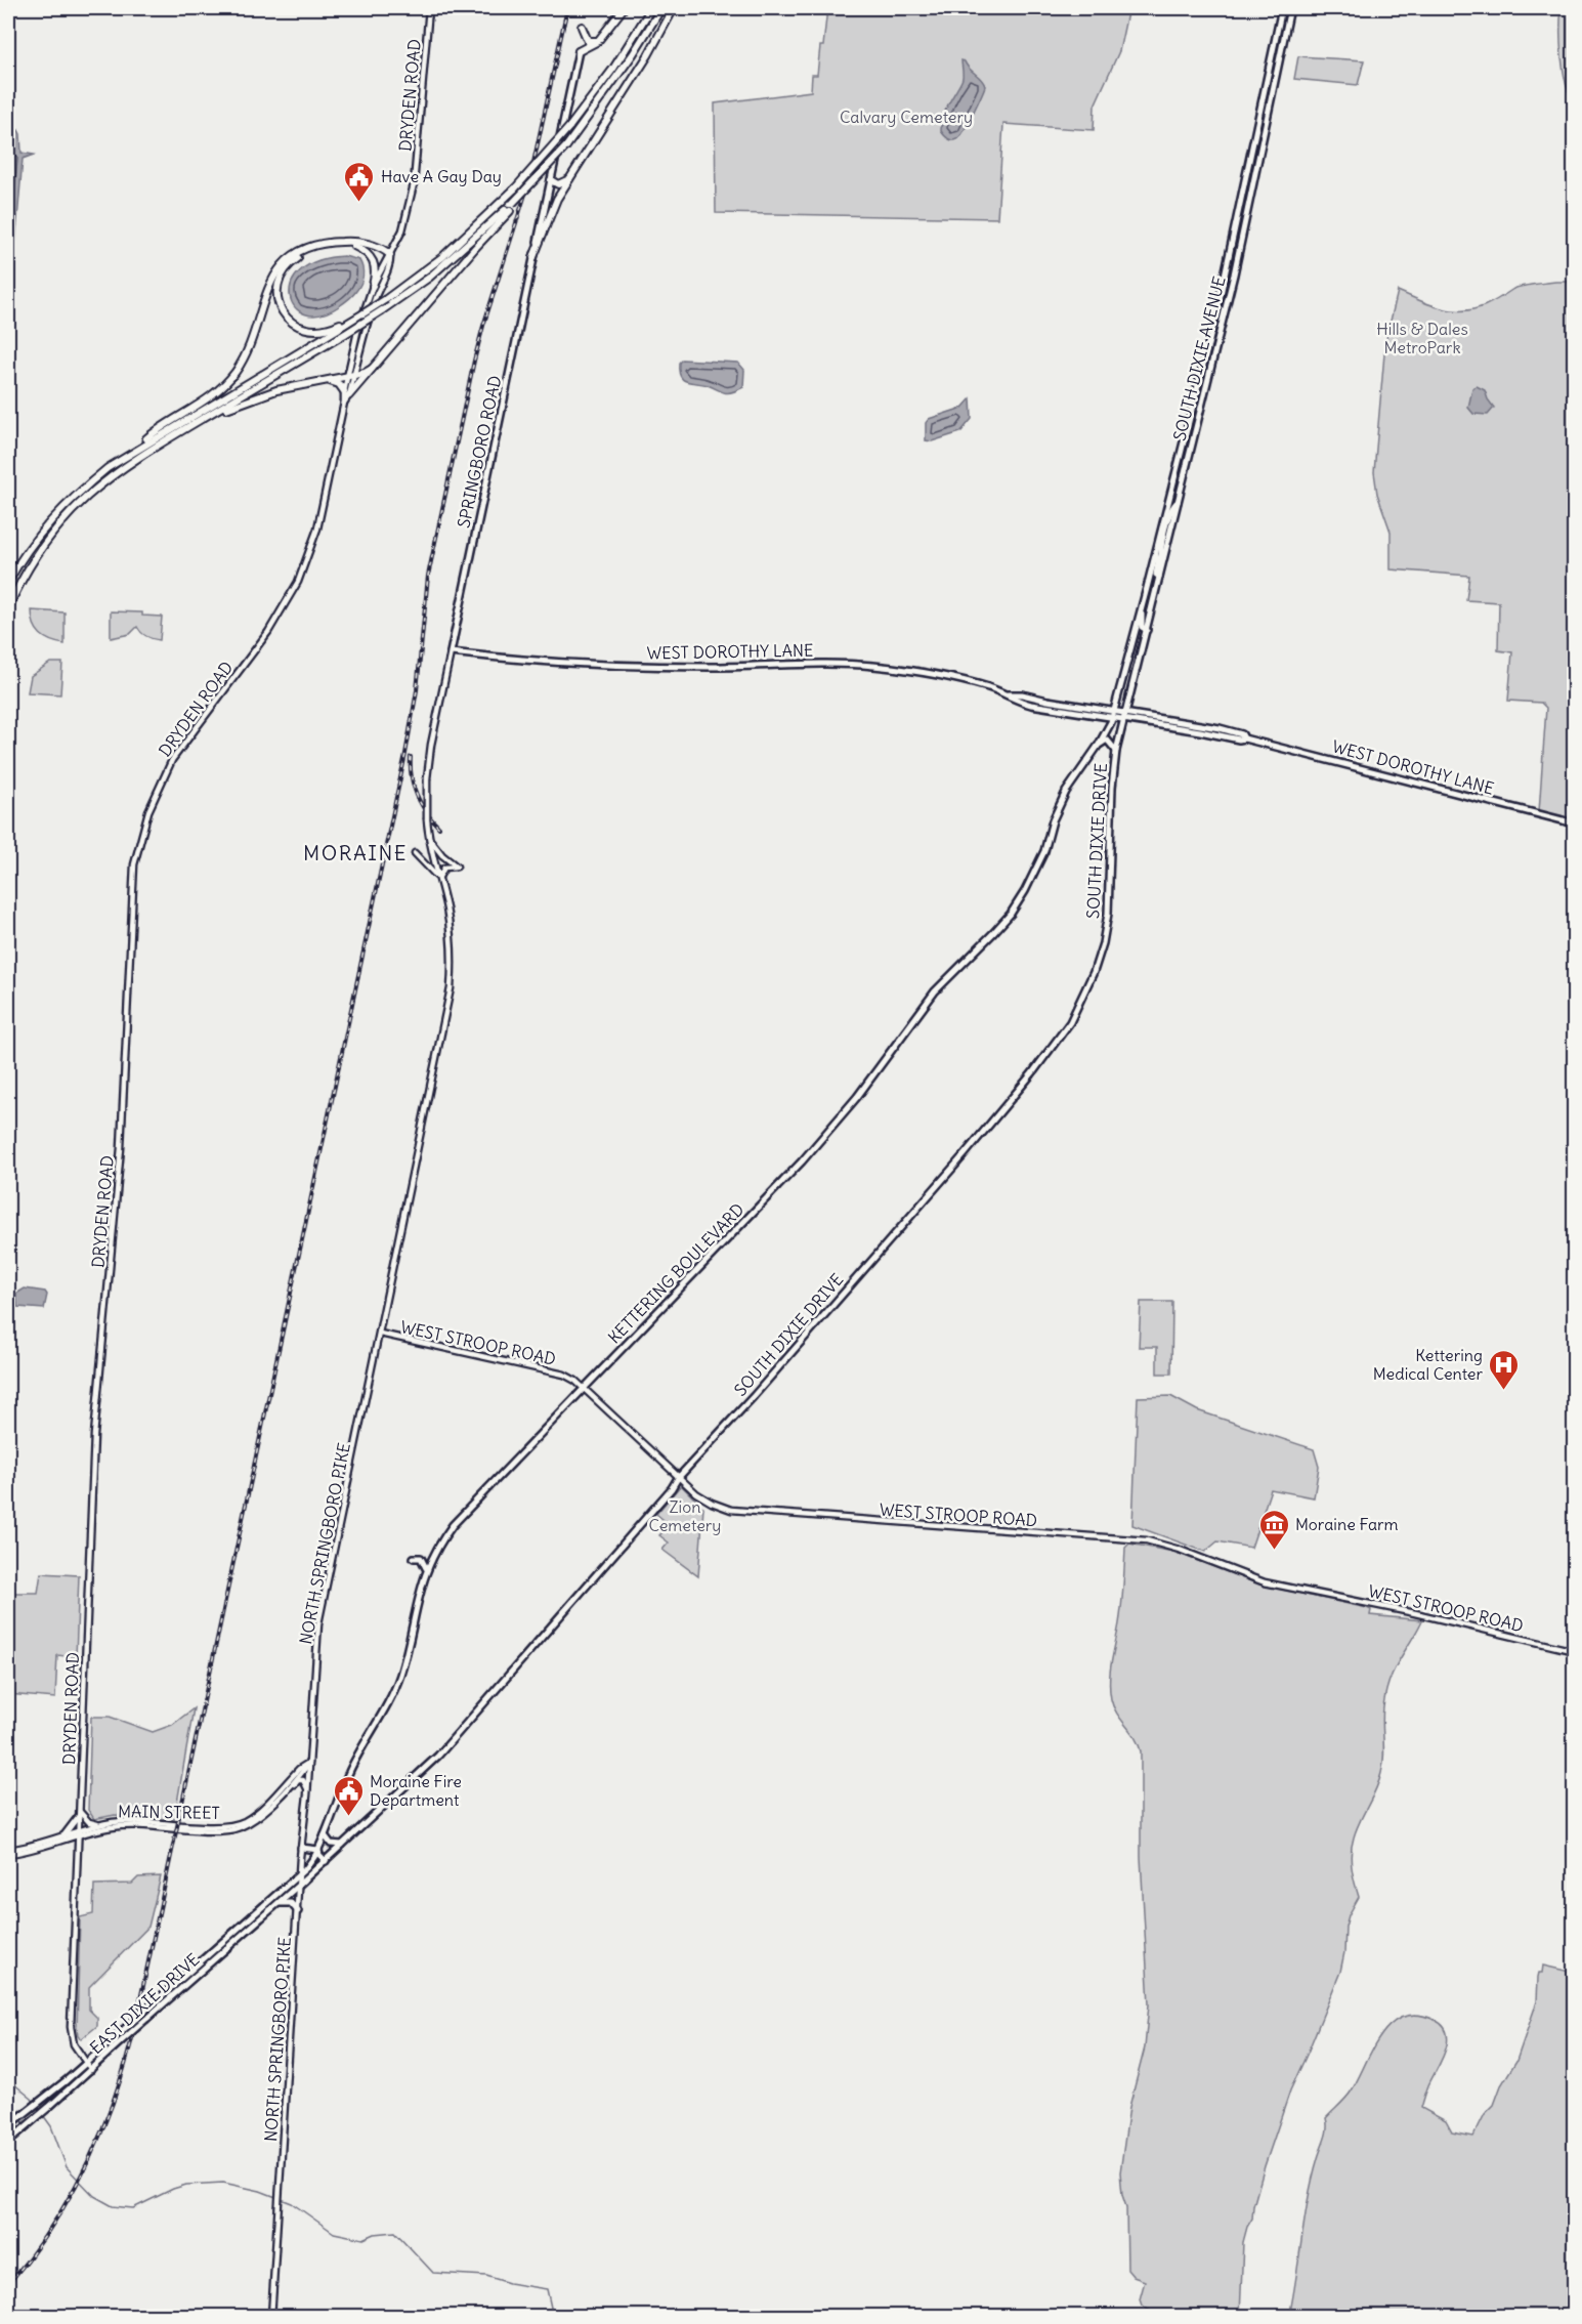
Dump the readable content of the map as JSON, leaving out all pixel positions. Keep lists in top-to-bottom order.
{
  "streets": {
    "main road": [
      "DRYDEN ROAD",
      "SOUTH DIXIE AVENUE",
      "SPRINGBORO ROAD",
      "WEST DOROTHY LANE",
      "SOUTH DIXIE DRIVE",
      "KETTERING BOULEVARD",
      "WEST STROOP ROAD",
      "NORTH SPRINGBORO PIKE",
      "MAIN STREET",
      "EAST DIXIE DRIVE"
    ]
  },
  "crossings": [
    ["DRYDEN ROAD", "MAIN STREET"],
    ["DRYDEN ROAD", "EAST DIXIE DRIVE"],
    ["SOUTH DIXIE AVENUE", "WEST DOROTHY LANE"],
    ["SOUTH DIXIE AVENUE", "SOUTH DIXIE DRIVE"],
    ["SOUTH DIXIE AVENUE", "KETTERING BOULEVARD"],
    ["SPRINGBORO ROAD", "WEST DOROTHY LANE"],
    ["SPRINGBORO ROAD", "NORTH SPRINGBORO PIKE"],
    ["WEST DOROTHY LANE", "SOUTH DIXIE DRIVE"],
    ["WEST DOROTHY LANE", "KETTERING BOULEVARD"],
    ["SOUTH DIXIE DRIVE", "WEST STROOP ROAD"],
    ["SOUTH DIXIE DRIVE", "NORTH SPRINGBORO PIKE"],
    ["SOUTH DIXIE DRIVE", "EAST DIXIE DRIVE"],
    ["KETTERING BOULEVARD", "WEST STROOP ROAD"],
    ["KETTERING BOULEVARD", "NORTH SPRINGBORO PIKE"],
    ["KETTERING BOULEVARD", "EAST DIXIE DRIVE"],
    ["WEST STROOP ROAD", "NORTH SPRINGBORO PIKE"],
    ["NORTH SPRINGBORO PIKE", "MAIN STREET"],
    ["NORTH SPRINGBORO PIKE", "EAST DIXIE DRIVE"]
  ],
  "districts": ["MORAINE"],
  "parks": ["Calvary Cemetery", "Hills & Dales MetroPark", "Zion Cemetery"],
  "places": {
    "public building": ["Have A Gay Day", "Moraine Fire Department"],
    "hospital": ["Kettering Medical Center"],
    "museum": ["Moraine Farm"]
  }
}
